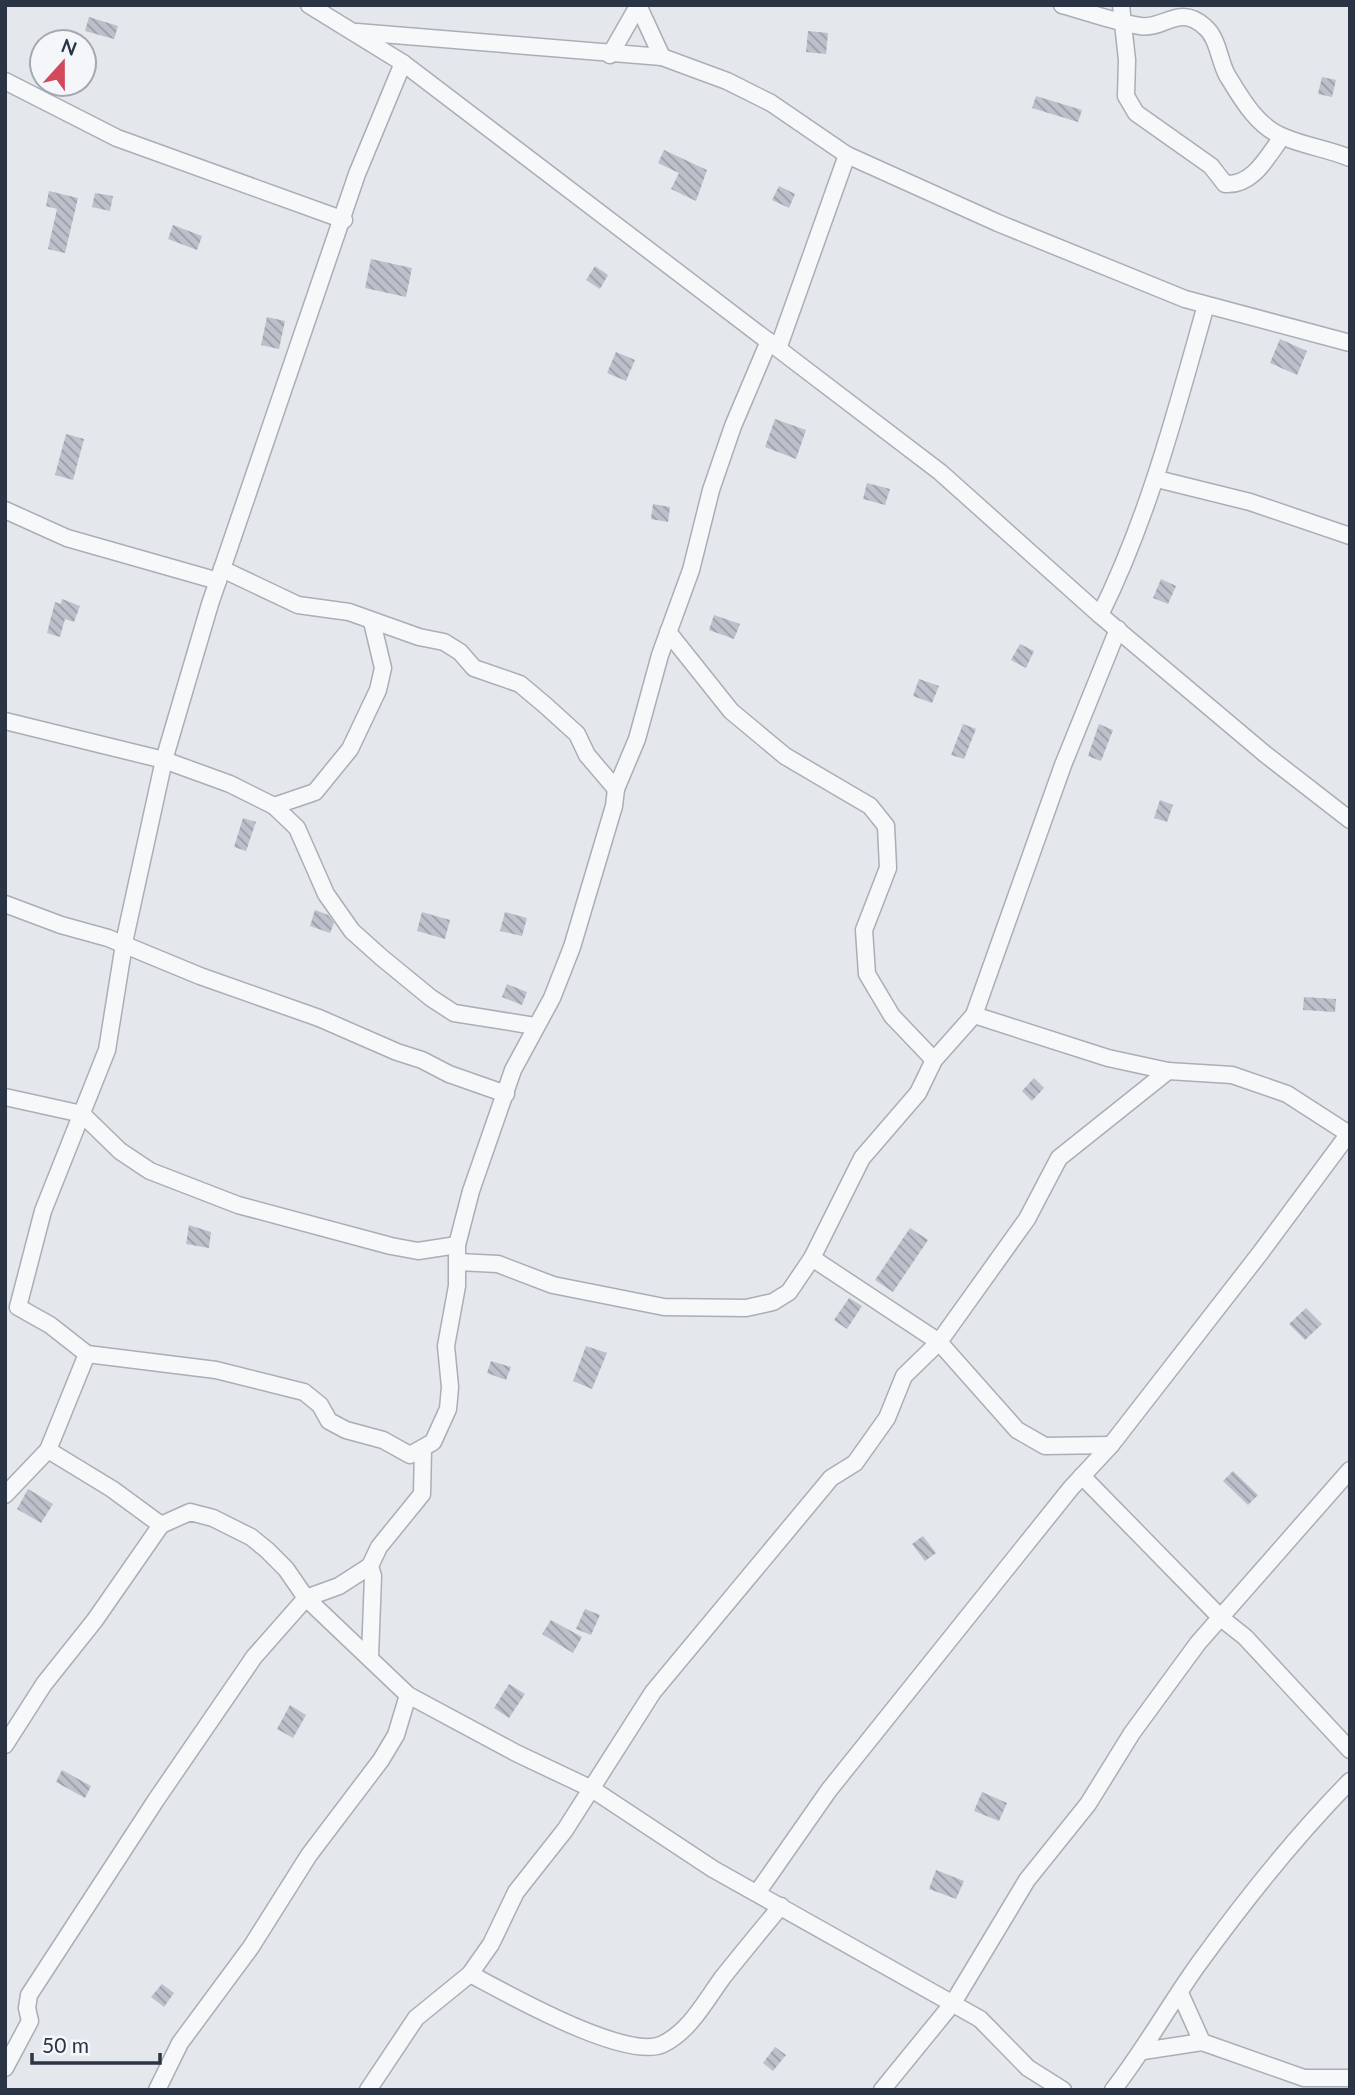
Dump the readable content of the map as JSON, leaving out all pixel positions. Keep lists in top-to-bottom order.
{
  "scale_bar": "50 m",
  "north": "top"
}
